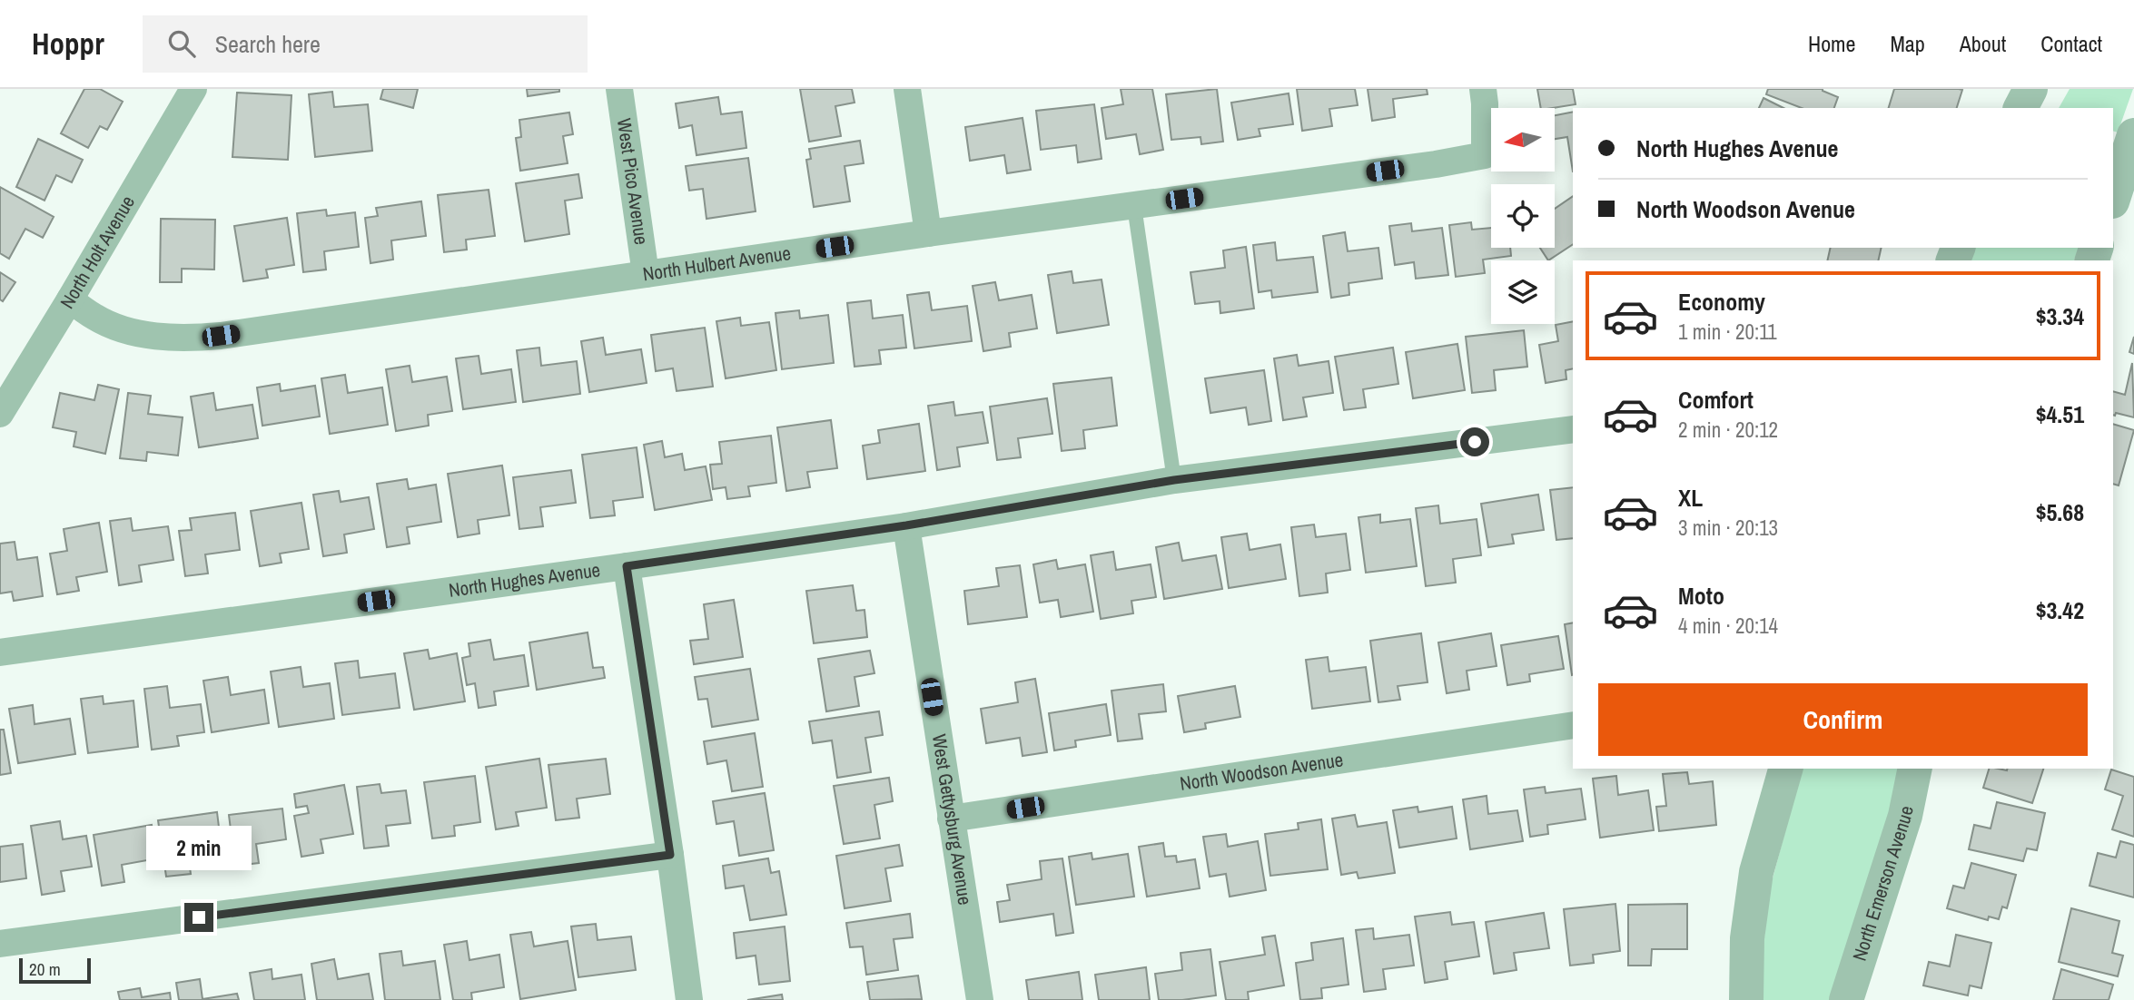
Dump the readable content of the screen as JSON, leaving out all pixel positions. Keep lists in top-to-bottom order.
{
  "streets": {
    "street": [
      "West Pico Avenue",
      "North Holt Avenue",
      "North Hulbert Avenue",
      "North Hughes Avenue",
      "North Woodson Avenue",
      "West Gettysburg Avenue",
      "North Emerson Avenue"
    ]
  },
  "crossings": [
    ["West Pico Avenue", "North Hulbert Avenue"],
    ["North Holt Avenue", "North Hulbert Avenue"],
    ["North Hughes Avenue", "West Gettysburg Avenue"],
    ["North Woodson Avenue", "West Gettysburg Avenue"]
  ],
  "scale_bar": "20 m",
  "north": "left",
  "page": {
    "header": "Hoppr",
    "search": "Search here",
    "nav": [
      "Home",
      "Map",
      "About",
      "Contact"
    ],
    "banner": ["North Hughes Avenue", "North Woodson Avenue"],
    "list": [
      {
        "name": "Economy",
        "note": "1 min · 20:11",
        "value": "$3.34"
      },
      {
        "name": "Comfort",
        "note": "2 min · 20:12",
        "value": "$4.51"
      },
      {
        "name": "XL",
        "note": "3 min · 20:13",
        "value": "$5.68"
      },
      {
        "name": "Moto",
        "note": "4 min · 20:14",
        "value": "$3.42"
      }
    ],
    "buttons": "Confirm",
    "bubble": "2 min",
    "scale": "20 m"
  }
}
